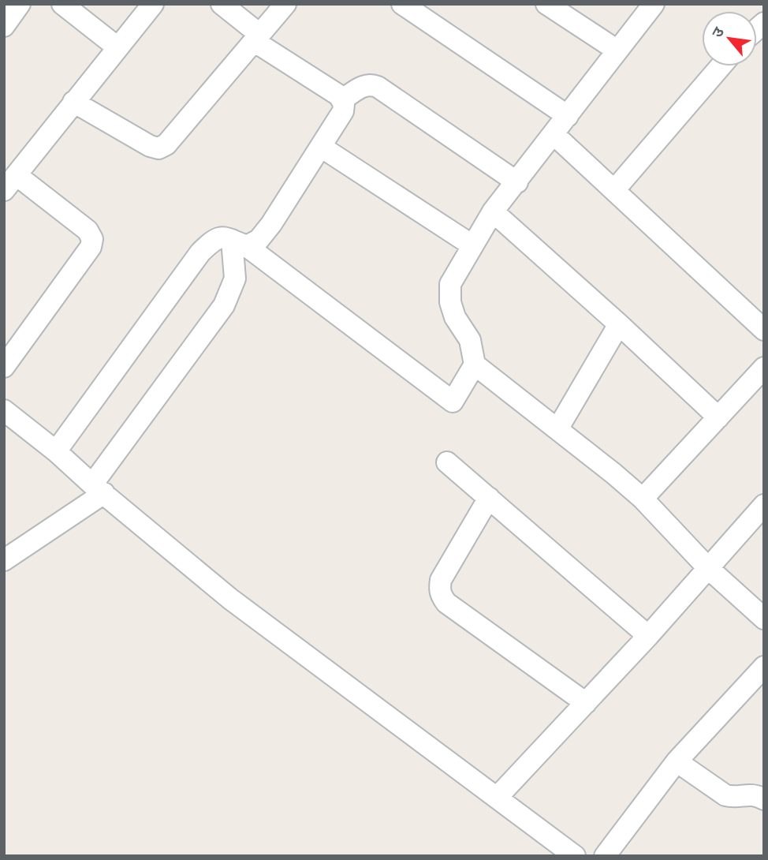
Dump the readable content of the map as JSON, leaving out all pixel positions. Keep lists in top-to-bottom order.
{
  "north": "top left"
}
